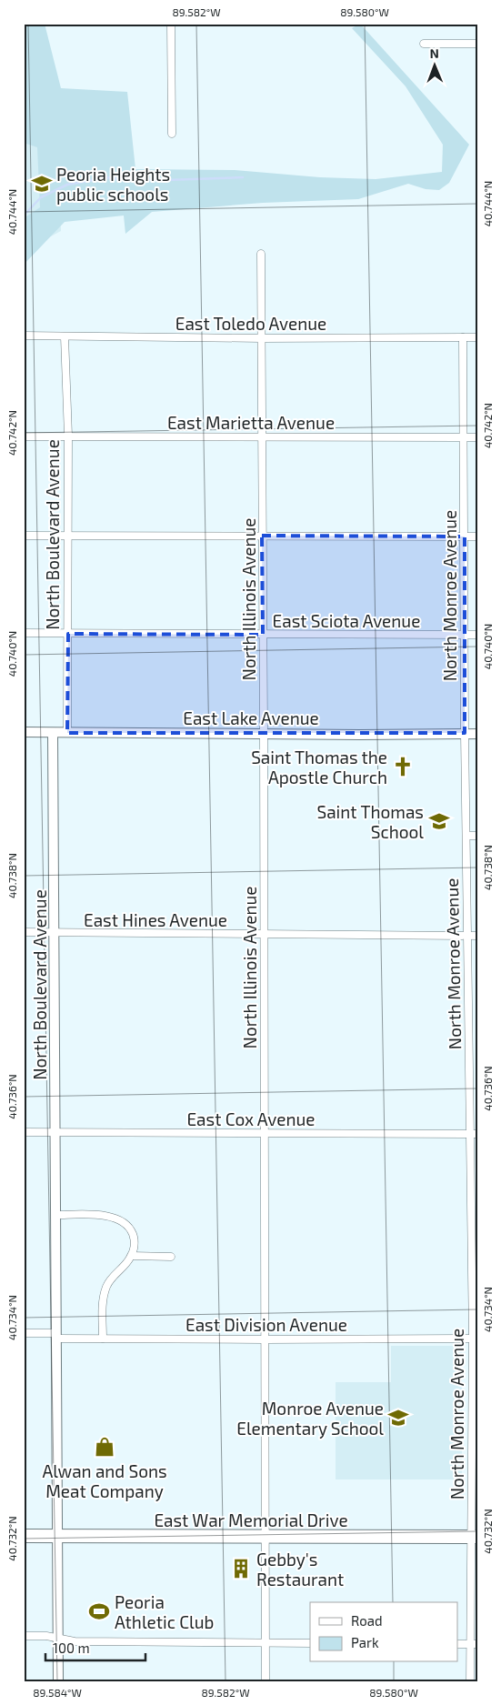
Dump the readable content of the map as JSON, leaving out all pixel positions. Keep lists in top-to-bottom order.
{
  "streets": {
    "highway": ["East War Memorial Drive"],
    "street": [
      "East Toledo Avenue",
      "East Marietta Avenue",
      "North Boulevard Avenue",
      "North Monroe Avenue",
      "North Illinois Avenue",
      "East Sciota Avenue",
      "East Lake Avenue",
      "East Hines Avenue",
      "East Cox Avenue",
      "East Division Avenue"
    ]
  },
  "crossings": [
    ["East Toledo Avenue", "North Boulevard Avenue"],
    ["East Toledo Avenue", "North Monroe Avenue"],
    ["East Toledo Avenue", "North Illinois Avenue"],
    ["East Marietta Avenue", "North Boulevard Avenue"],
    ["East Marietta Avenue", "North Monroe Avenue"],
    ["East Marietta Avenue", "North Illinois Avenue"],
    ["North Boulevard Avenue", "East Sciota Avenue"],
    ["North Boulevard Avenue", "East Lake Avenue"],
    ["North Boulevard Avenue", "East Hines Avenue"],
    ["North Boulevard Avenue", "East Cox Avenue"],
    ["North Boulevard Avenue", "East Division Avenue"],
    ["North Boulevard Avenue", "East War Memorial Drive"],
    ["North Monroe Avenue", "East Sciota Avenue"],
    ["North Monroe Avenue", "East Lake Avenue"],
    ["North Monroe Avenue", "East Hines Avenue"],
    ["North Monroe Avenue", "East Cox Avenue"],
    ["North Monroe Avenue", "East Division Avenue"],
    ["North Monroe Avenue", "East War Memorial Drive"],
    ["North Illinois Avenue", "East Sciota Avenue"],
    ["North Illinois Avenue", "East Lake Avenue"],
    ["North Illinois Avenue", "East Hines Avenue"],
    ["North Illinois Avenue", "East Cox Avenue"],
    ["North Illinois Avenue", "East Division Avenue"],
    ["North Illinois Avenue", "East War Memorial Drive"]
  ],
  "places": {
    "school or university": ["Peoria Heights public schools", "Saint Thomas School", "Monroe Avenue Elementary School"],
    "church": ["Saint Thomas the Apostle Church"],
    "shop": ["Alwan and Sons Meat Company"],
    "building": ["Gebby's Restaurant"],
    "sports": ["Peoria Athletic Club"]
  },
  "legend": ["Road", "Park"],
  "scale_bar": "100 m",
  "north": "top",
  "coordinates": [
    "89.582°W",
    "89.580°W",
    "40.744°N",
    "40.742°N",
    "40.740°N",
    "40.738°N",
    "40.736°N",
    "40.734°N",
    "40.732°N",
    "89.584°W"
  ]
}
